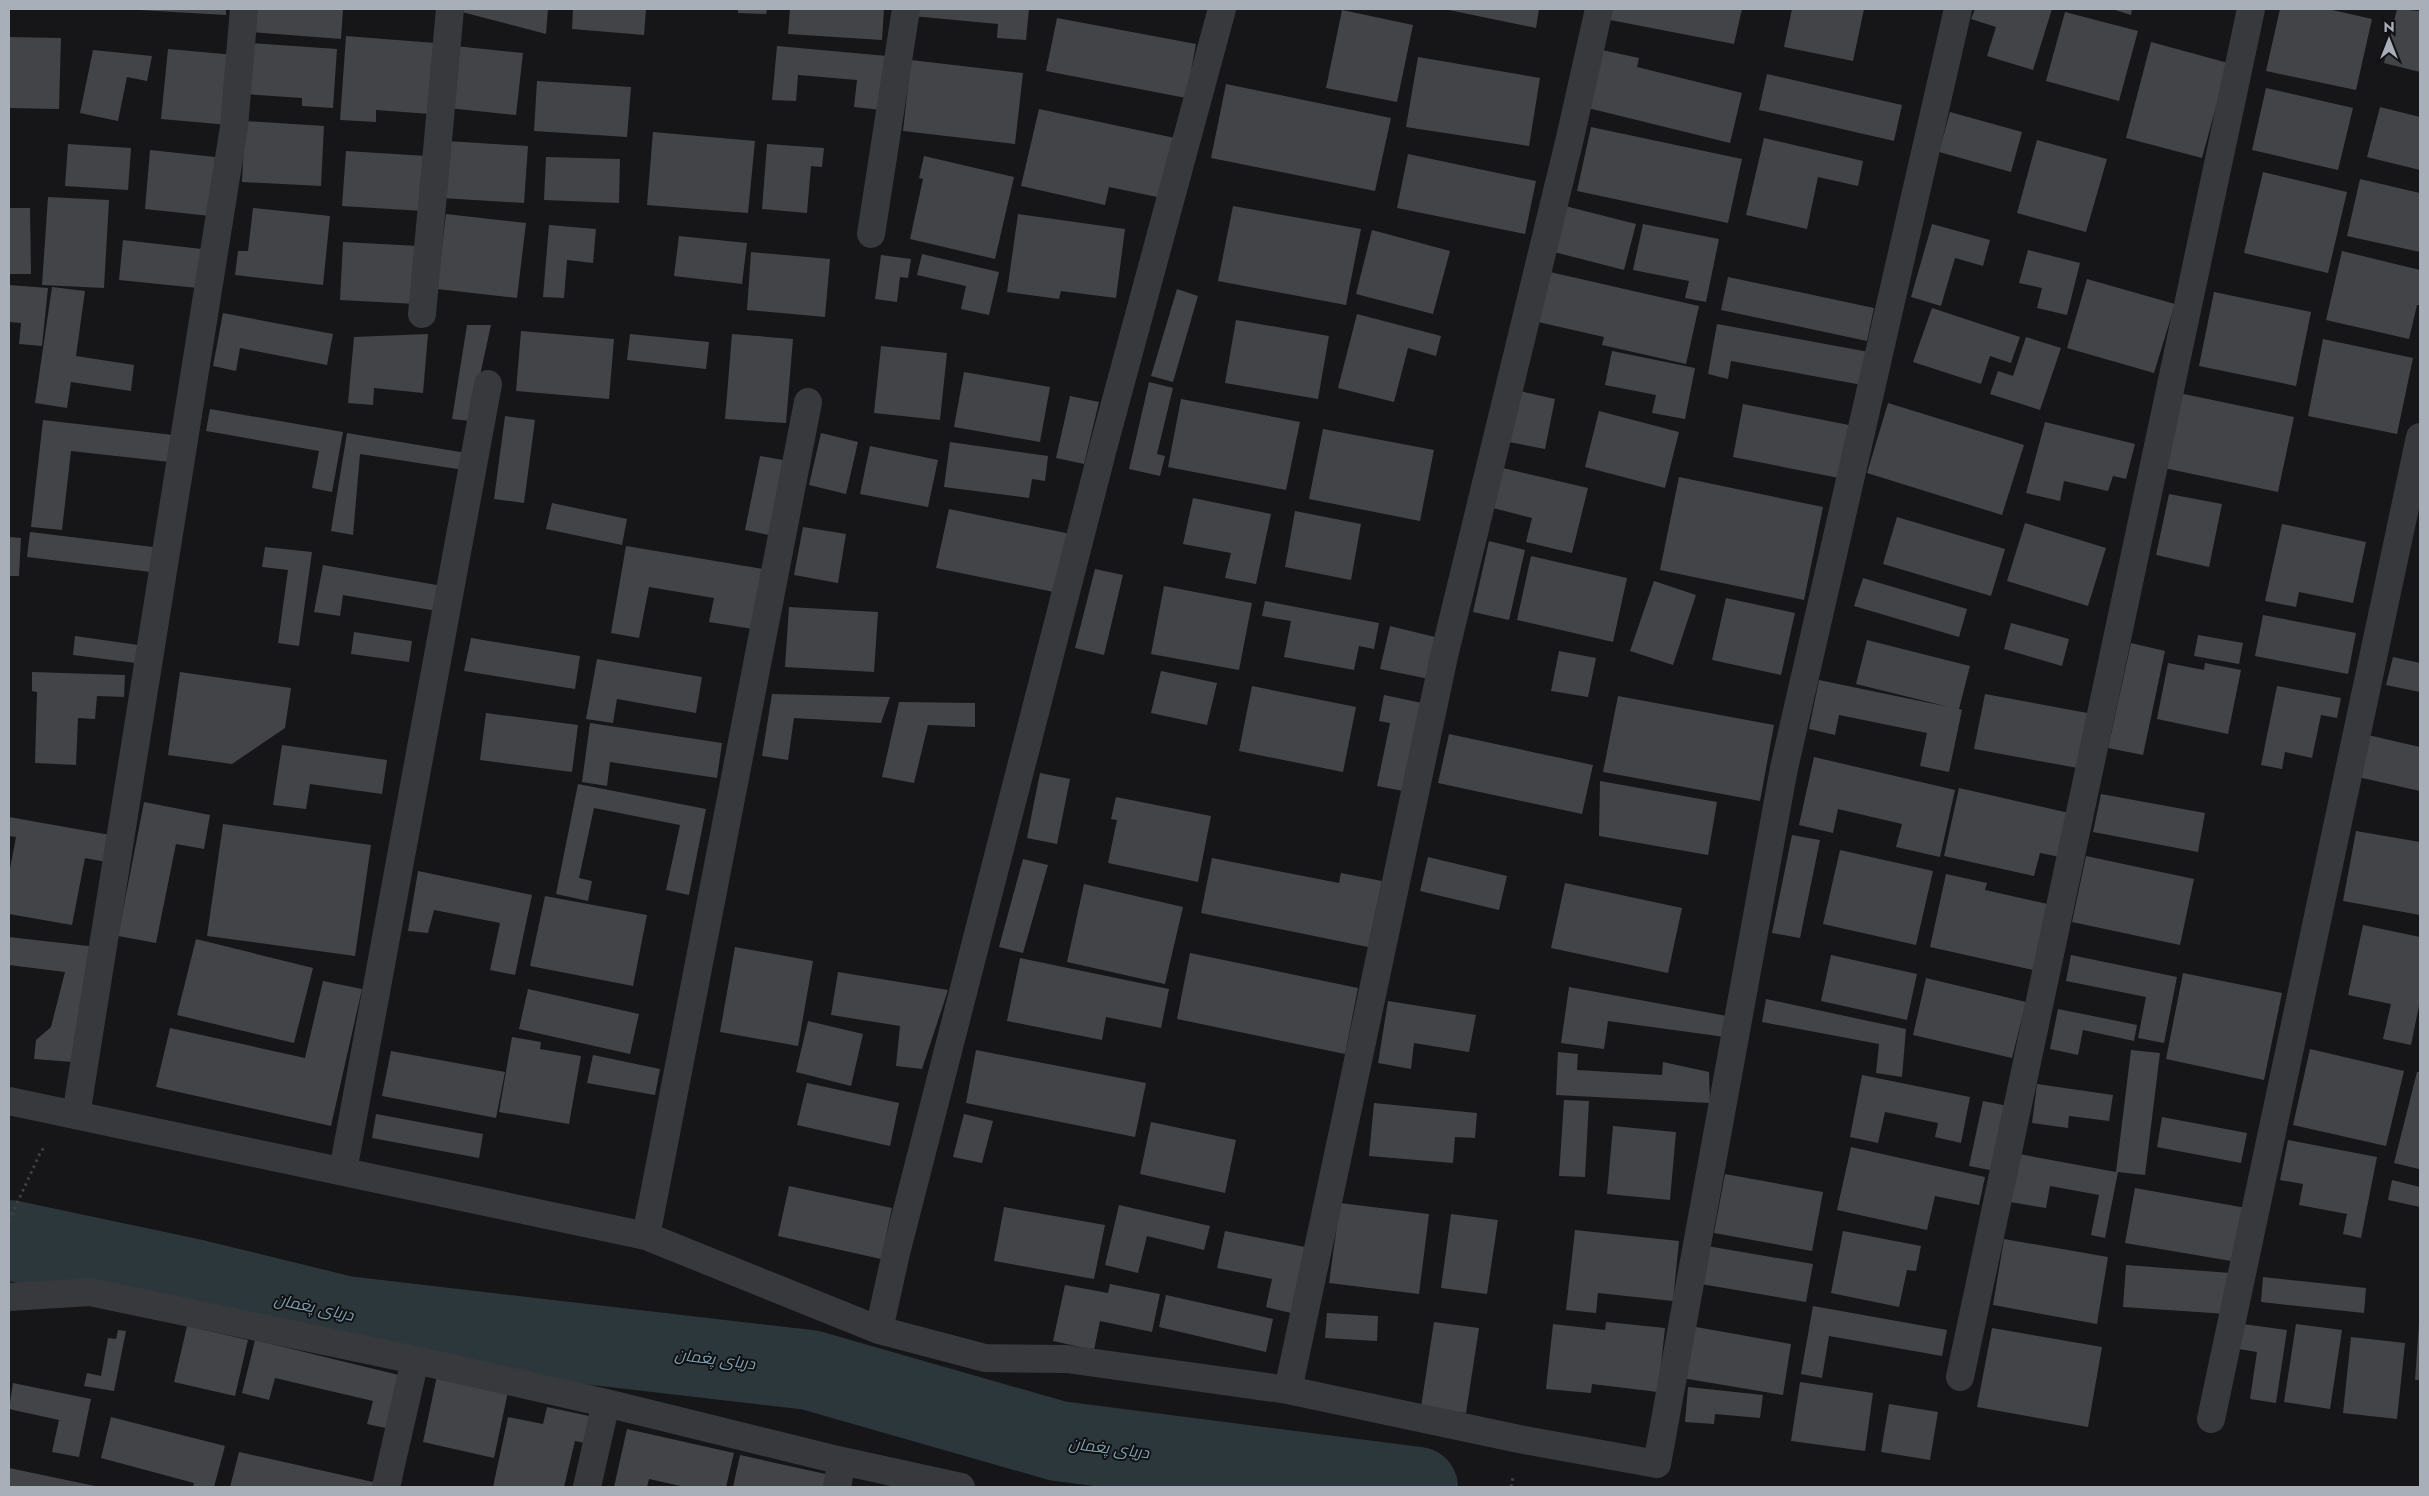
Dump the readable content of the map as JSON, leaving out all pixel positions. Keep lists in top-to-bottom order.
{
  "water": ["دریای پغمان"],
  "north": "top"
}
